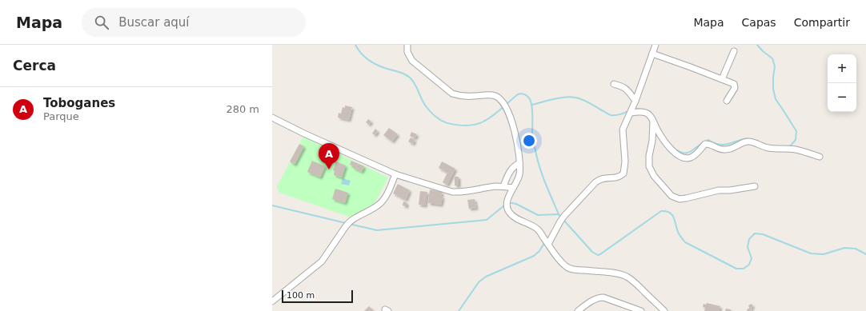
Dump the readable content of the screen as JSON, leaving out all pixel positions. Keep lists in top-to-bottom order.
{
  "scale_bar": "100 m",
  "page": {
    "header": "Mapa",
    "search": "Buscar aquí",
    "nav": ["Mapa", "Capas", "Compartir"],
    "heading": "Cerca",
    "map_buttons": ["+", "−"],
    "list": [
      {
        "mark": "A",
        "name": "Toboganes",
        "note": "Parque",
        "value": "280 m"
      }
    ],
    "pins": "A",
    "scale": "100 m"
  }
}
